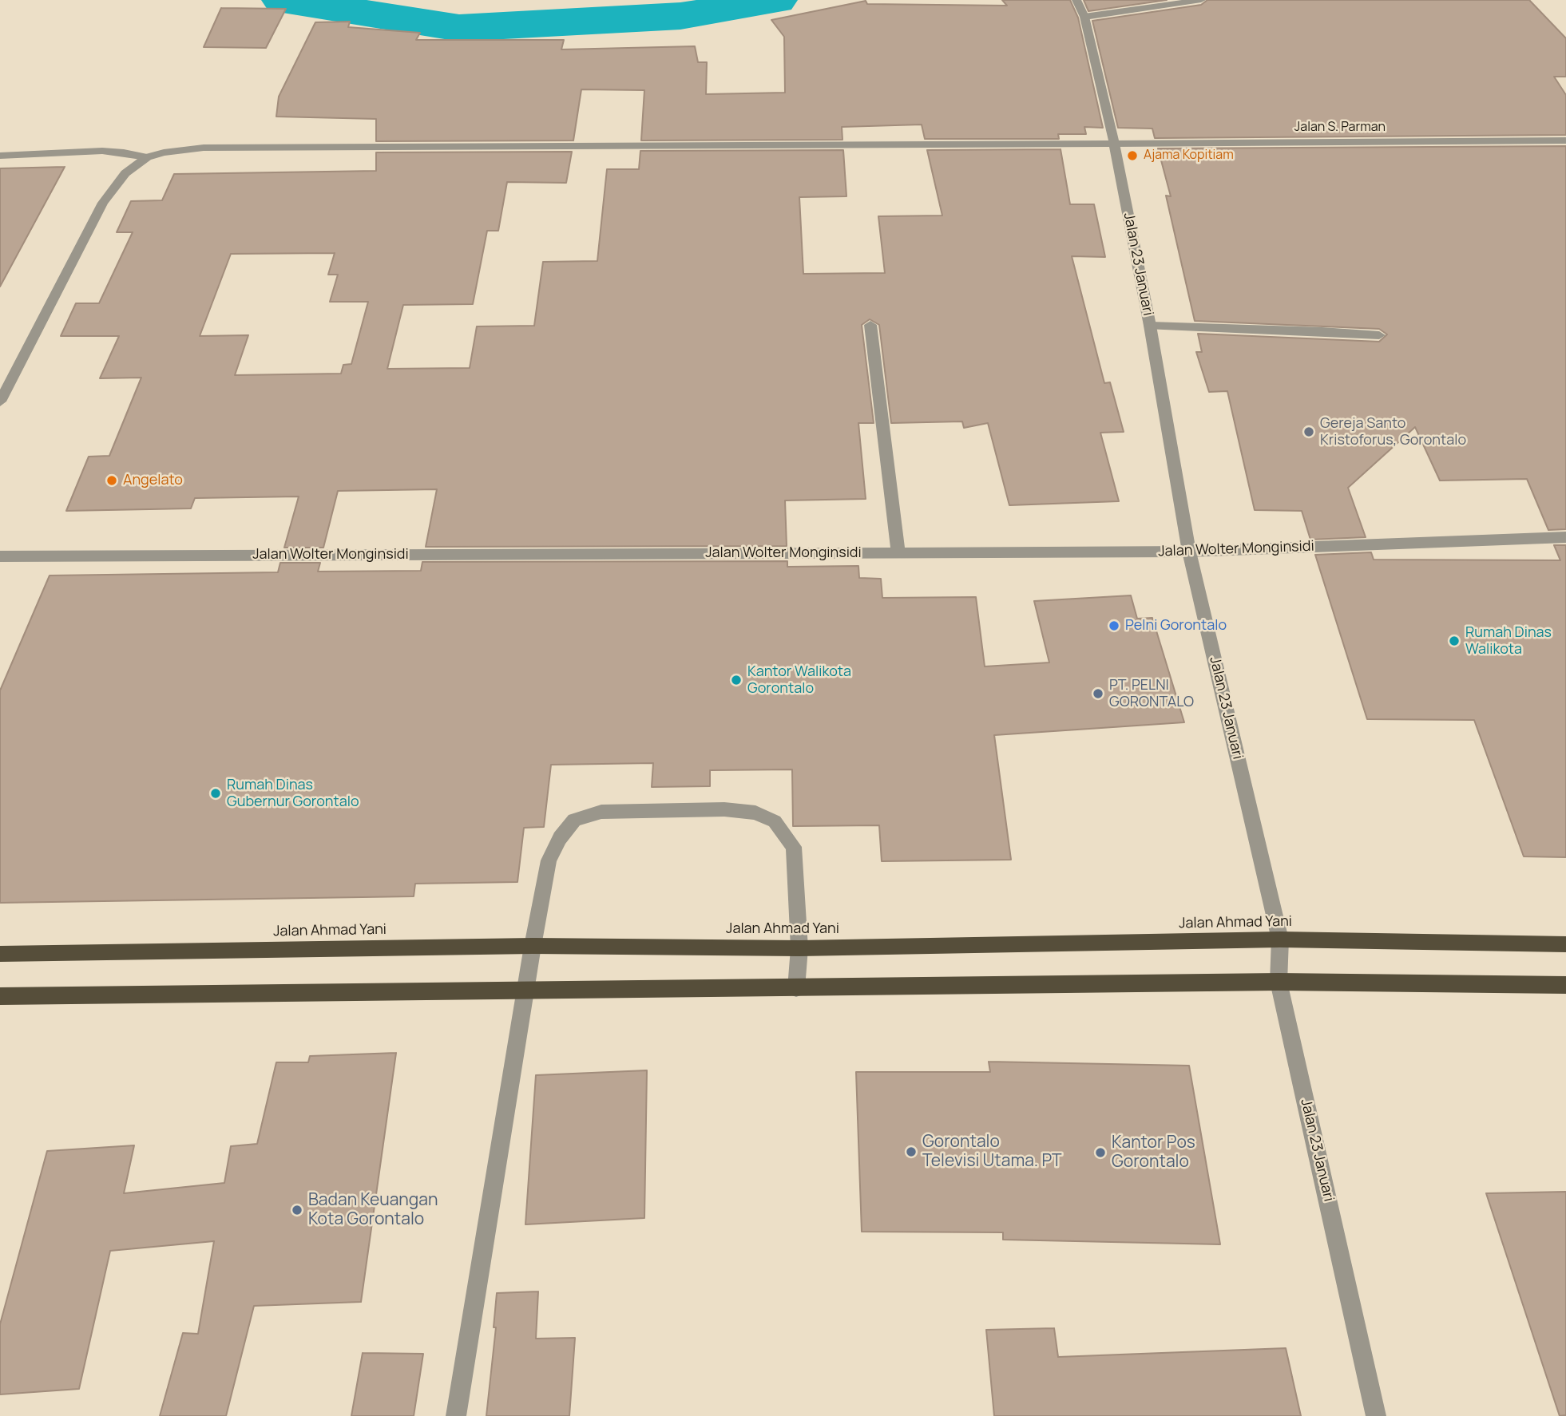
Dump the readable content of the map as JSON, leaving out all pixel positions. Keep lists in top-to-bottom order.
{
  "streets": {
    "highway": ["Jalan Ahmad Yani"],
    "street": ["Jalan S. Parman", "Jalan 23 Januari", "Jalan Wolter Monginsidi"]
  },
  "crossings": [
    ["Jalan S. Parman", "Jalan 23 Januari"],
    ["Jalan 23 Januari", "Jalan Wolter Monginsidi"],
    ["Jalan 23 Januari", "Jalan Ahmad Yani"]
  ],
  "places": [
    "Ajama Kopitiam",
    "Gereja Santo Kristoforus, Gorontalo",
    "Angelato",
    "Pelni Gorontalo",
    "Rumah Dinas Walikota",
    "Kantor Walikota Gorontalo",
    "PT. PELNI GORONTALO",
    "Rumah Dinas Gubernur Gorontalo",
    "Gorontalo Televisi Utama. PT",
    "Kantor Pos Gorontalo",
    "Badan Keuangan Kota Gorontalo"
  ]
}
